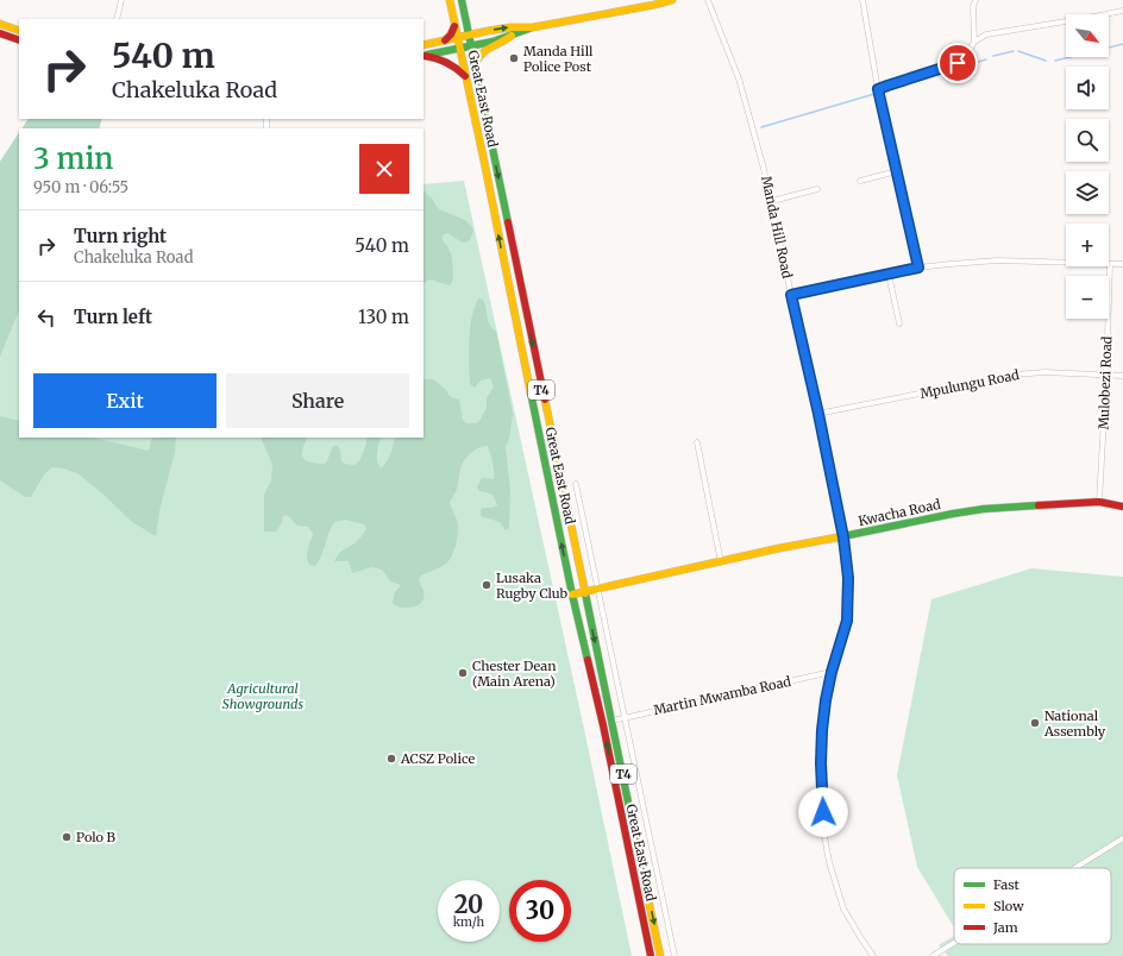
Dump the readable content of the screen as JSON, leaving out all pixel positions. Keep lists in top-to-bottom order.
{
  "streets": {
    "main road": ["Great East Road", "T4", "Kwacha Road"],
    "street": [
      "Manda Hill Road",
      "Mulobezi Road",
      "Mpulungu Road",
      "Martin Mwamba Road"
    ]
  },
  "crossings": [
    ["Great East Road", "Kwacha Road"],
    ["Great East Road", "Martin Mwamba Road"],
    ["Manda Hill Road", "Mpulungu Road"],
    ["Manda Hill Road", "Kwacha Road"],
    ["Manda Hill Road", "Martin Mwamba Road"],
    ["Mulobezi Road", "Mpulungu Road"],
    ["Mulobezi Road", "Kwacha Road"]
  ],
  "parks": ["Agricultural Showgrounds"],
  "places": [
    "Manda Hill Police Post",
    "Lusaka Rugby Club",
    "Chester Dean (Main Arena)",
    "National Assembly",
    "ACSZ Police",
    "Polo B"
  ],
  "legend": ["Fast", "Slow", "Jam"],
  "north": "bottom right",
  "page": {
    "map_buttons": ["+", "−"],
    "turn": ["540 m", "Chakeluka Road"],
    "heading": ["3 min", "950 m · 06:55"],
    "list": [
      {
        "name": "Turn right",
        "note": "Chakeluka Road",
        "value": "540 m"
      },
      {
        "name": "Turn left",
        "value": "130 m"
      }
    ],
    "buttons": ["Exit", "Share"],
    "speed": "20 km/h",
    "limit": "30"
  }
}
